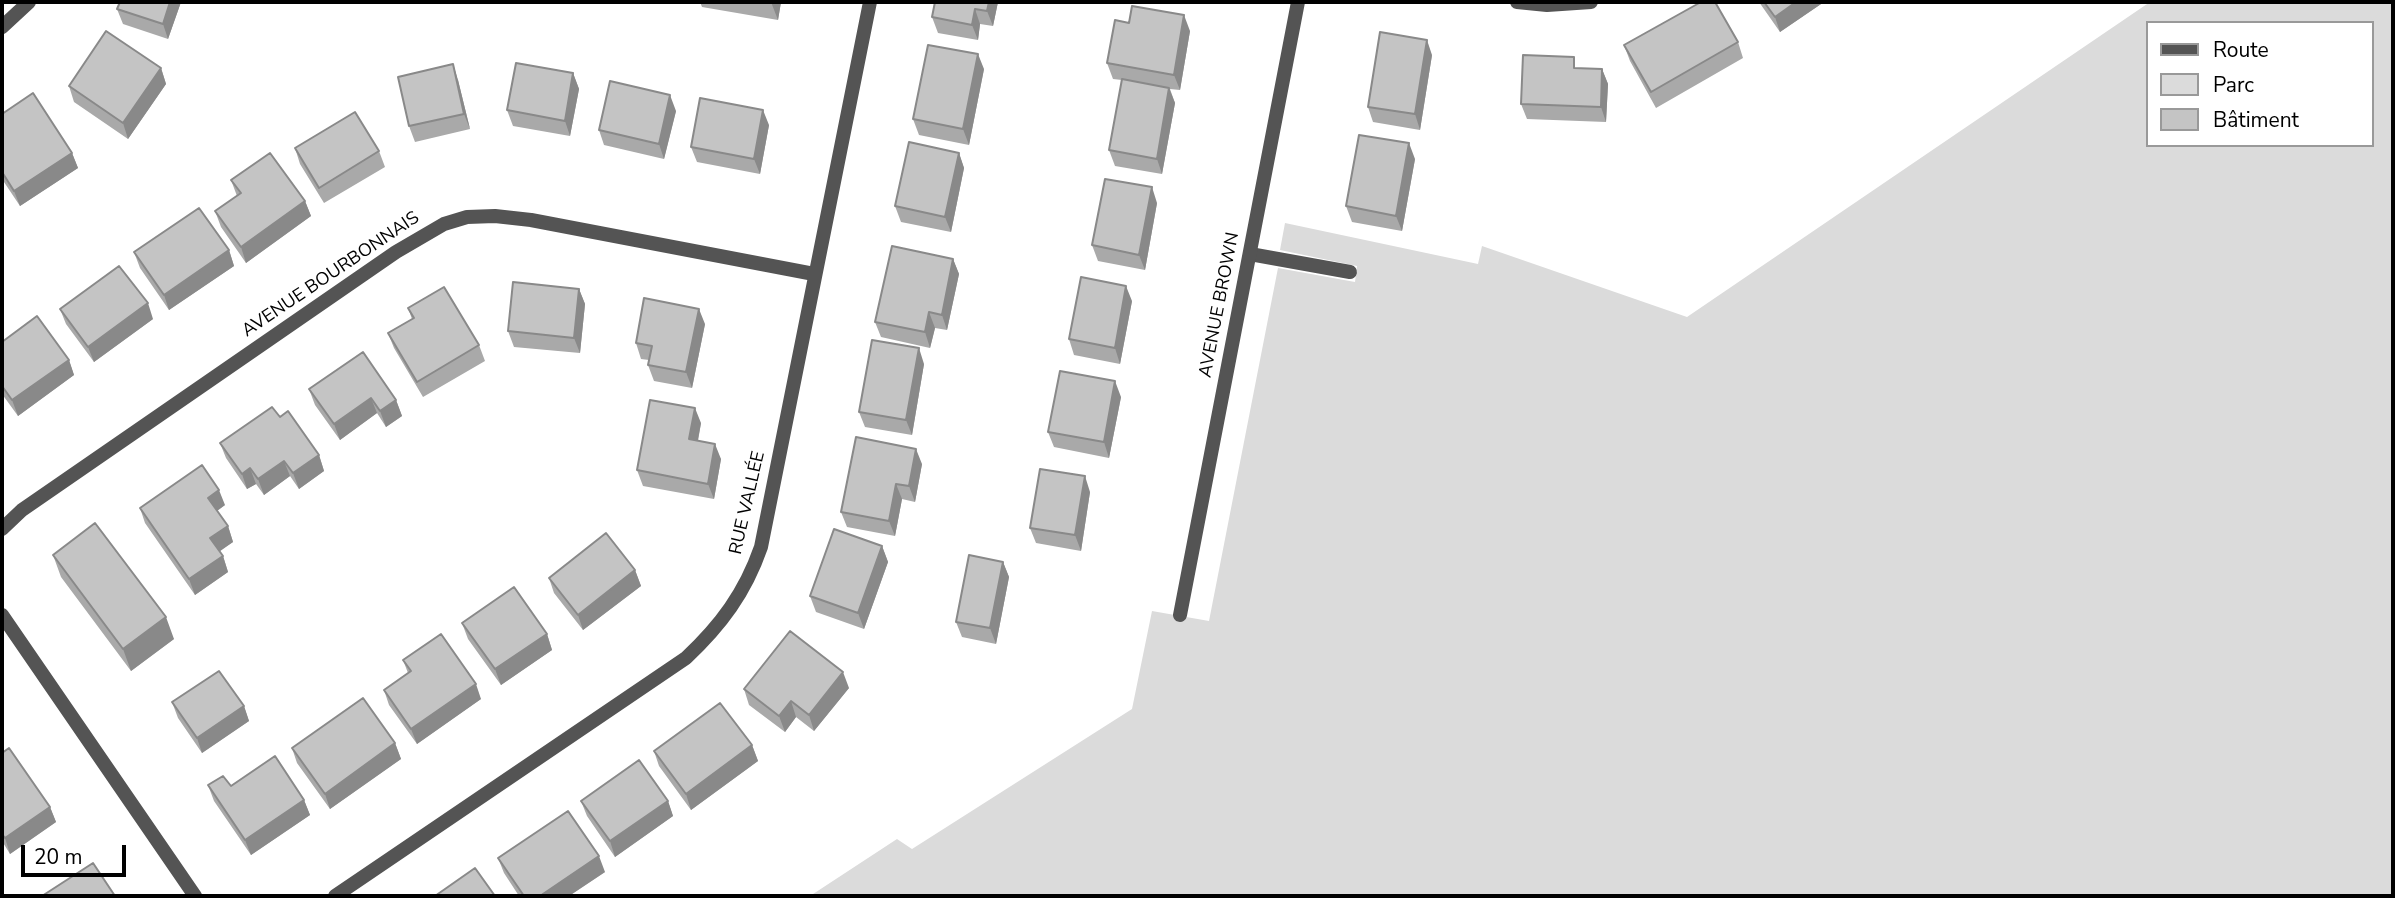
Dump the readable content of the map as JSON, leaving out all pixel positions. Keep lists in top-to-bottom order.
{
  "streets": {
    "street": ["AVENUE BOURBONNAIS", "AVENUE BROWN", "RUE VALLÉE"]
  },
  "crossings": [
    ["AVENUE BOURBONNAIS", "RUE VALLÉE"]
  ],
  "legend": ["Route", "Parc", "Bâtiment"],
  "scale_bar": "20 m"
}
